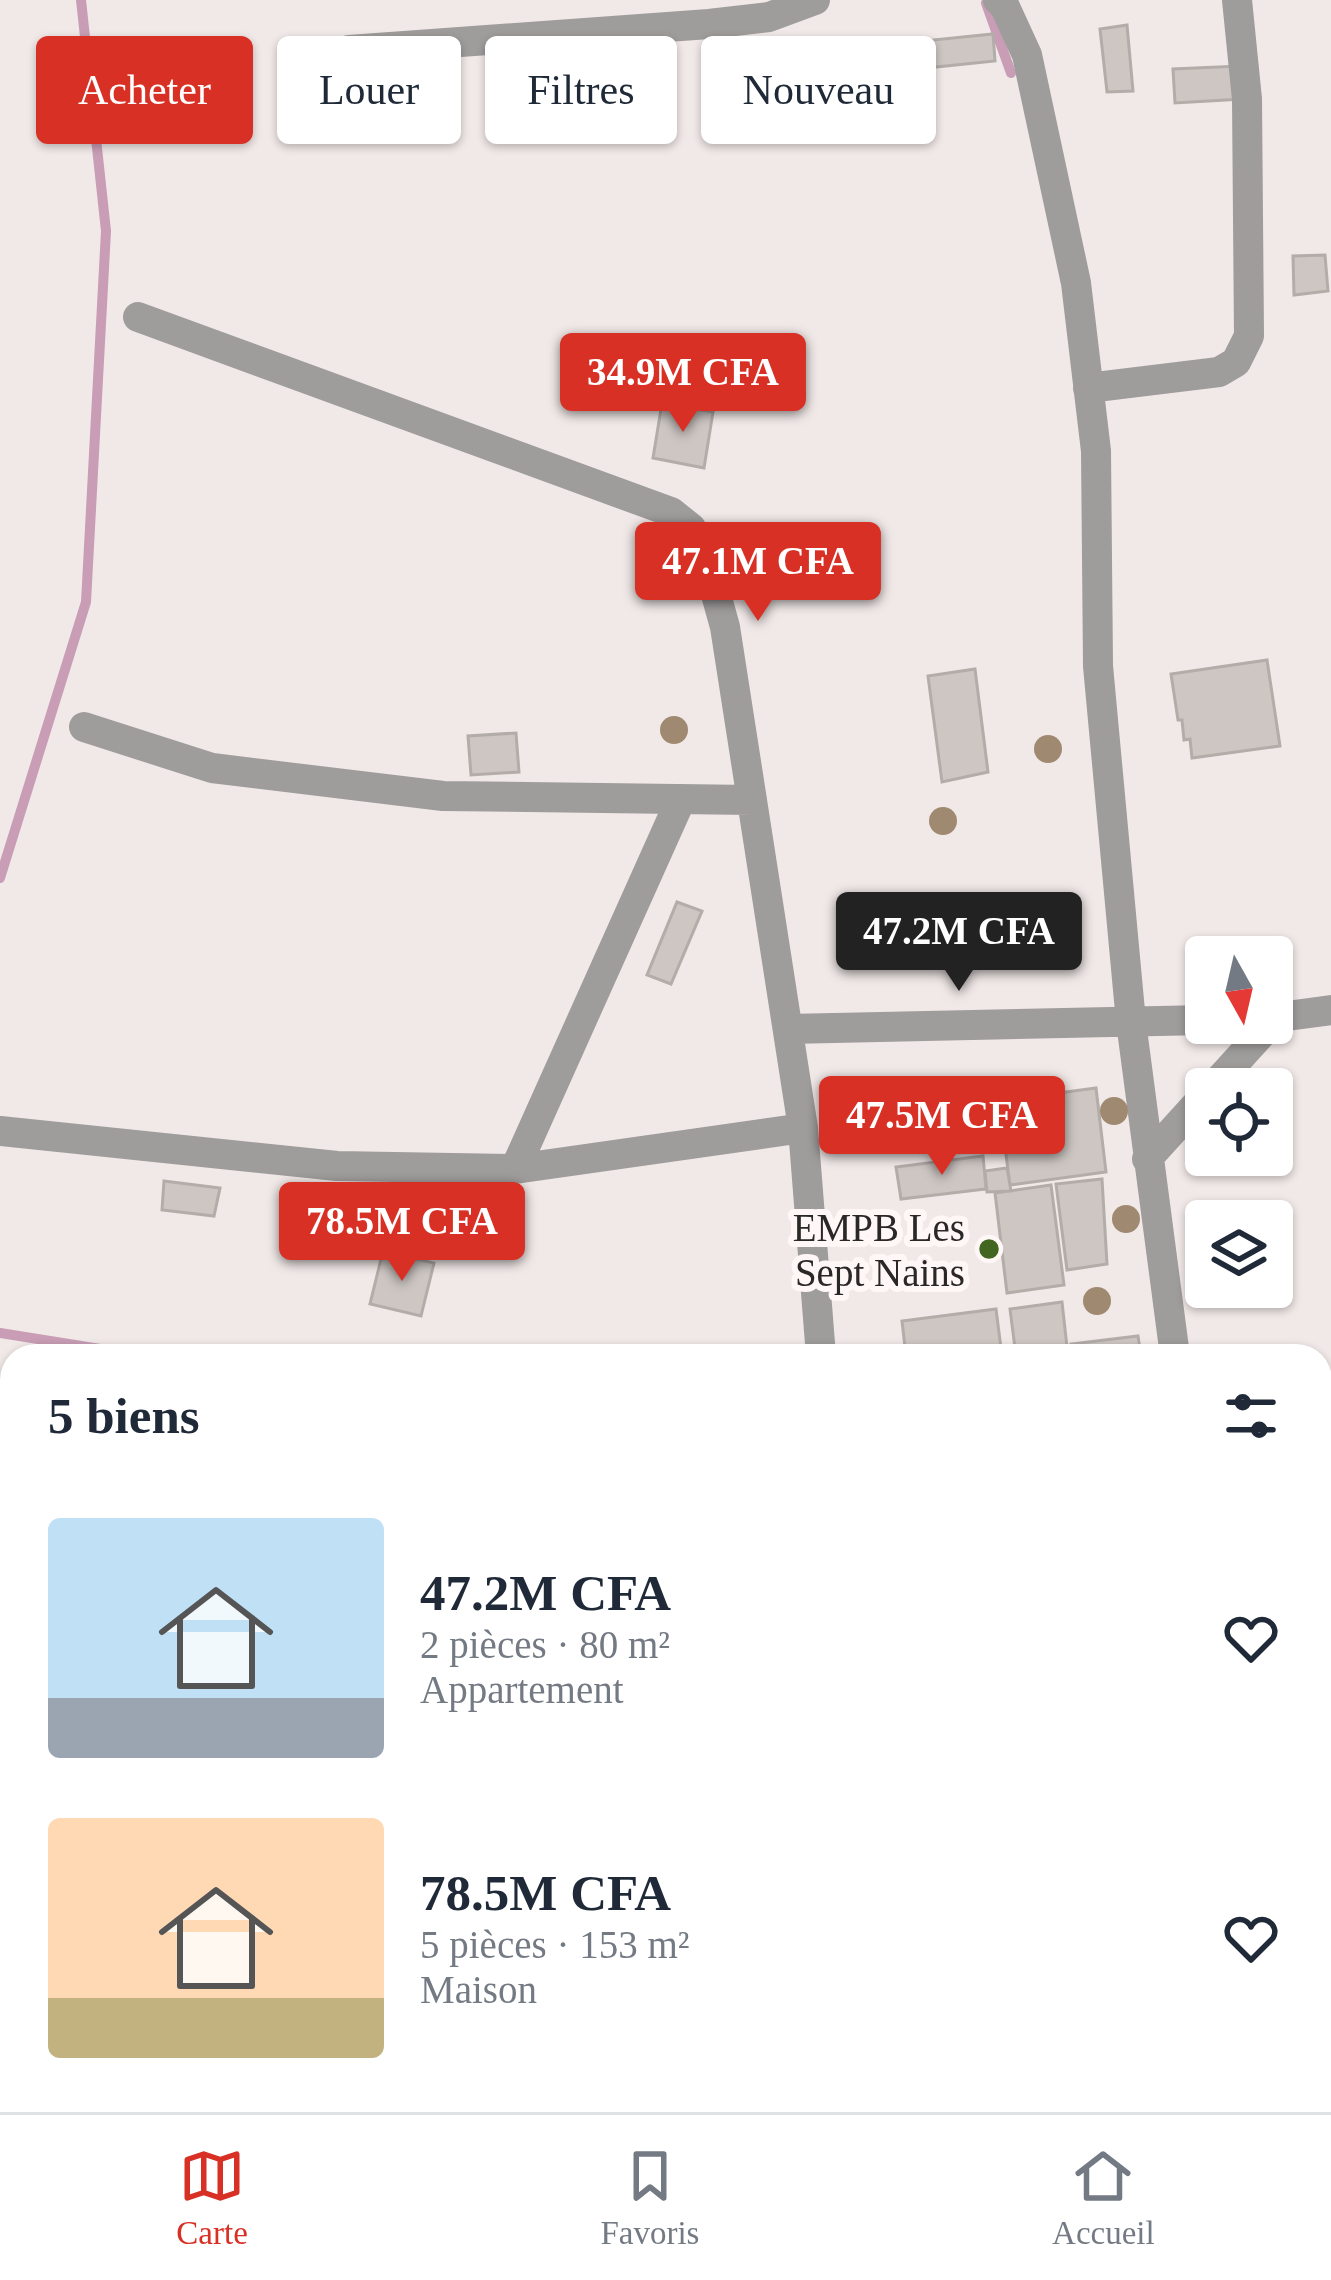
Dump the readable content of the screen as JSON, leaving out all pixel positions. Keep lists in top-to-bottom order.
{
  "places": ["EMPB Les Sept Nains"],
  "north": "bottom",
  "page": {
    "chip": [
      "Acheter",
      "Louer",
      "Filtres",
      "Nouveau"
    ],
    "price": [
      "34.9M CFA",
      "47.1M CFA",
      "47.2M CFA",
      "47.5M CFA",
      "78.5M CFA"
    ],
    "heading": "5 biens",
    "list": [
      {
        "name": "47.2M CFA",
        "note": "2 pièces · 80 m² · Appartement"
      },
      {
        "name": "78.5M CFA",
        "note": "5 pièces · 153 m² · Maison"
      }
    ],
    "tabs": ["Carte", "Favoris", "Accueil"]
  }
}
